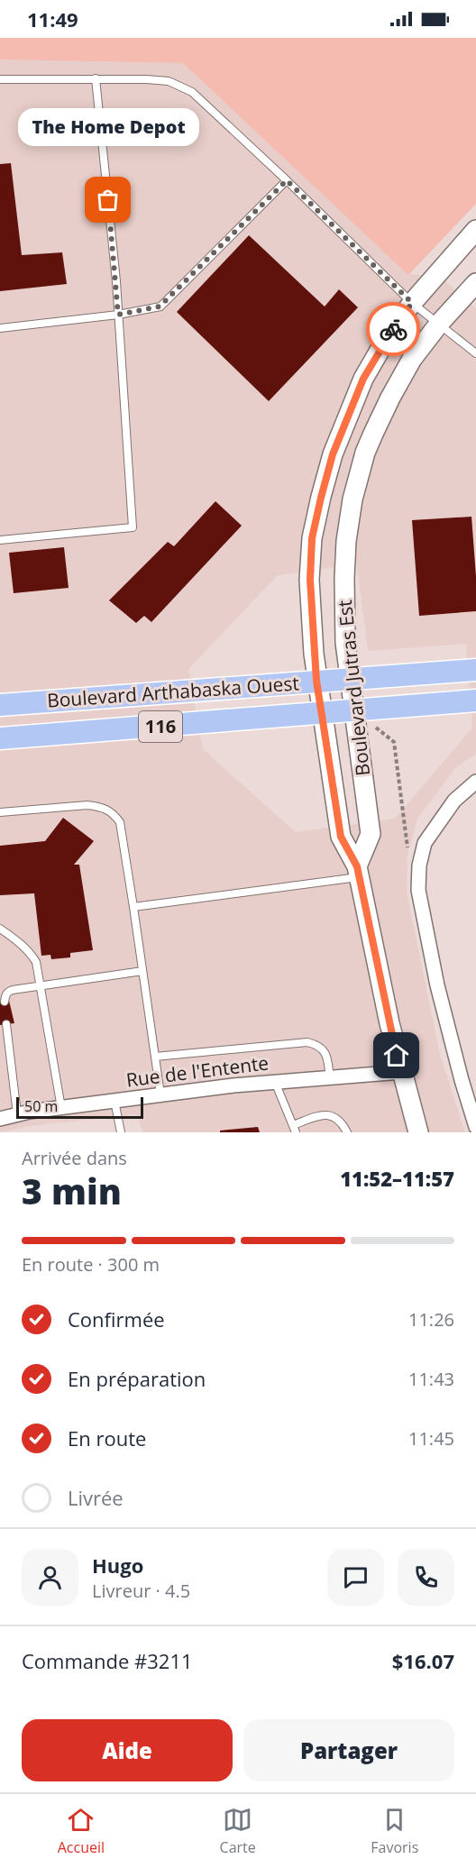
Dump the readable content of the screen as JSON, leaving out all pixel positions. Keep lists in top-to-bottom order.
{
  "streets": {
    "main road": ["Boulevard Jutras Est", "Boulevard Arthabaska Ouest", "116"],
    "street": ["Rue de l'Entente"]
  },
  "crossings": [
    ["Boulevard Jutras Est", "Boulevard Arthabaska Ouest"],
    ["Boulevard Jutras Est", "Rue de l'Entente"]
  ],
  "places": ["The Home Depot"],
  "scale_bar": "50 m",
  "page": {
    "status": "11:49",
    "bubble": "The Home Depot",
    "scale": "50 m",
    "heading": ["3 min", "Arrivée dans", "11:52–11:57"],
    "panel": [
      "Hugo",
      "Livreur · 4.5",
      "Commande #3211",
      "$16.07"
    ],
    "bar": "En route · 300 m",
    "list": [
      ["Confirmée", "11:26"],
      ["En préparation", "11:43"],
      ["En route", "11:45"],
      "Livrée"
    ],
    "buttons": ["Aide", "Partager"],
    "tabs": ["Accueil", "Carte", "Favoris"]
  }
}
